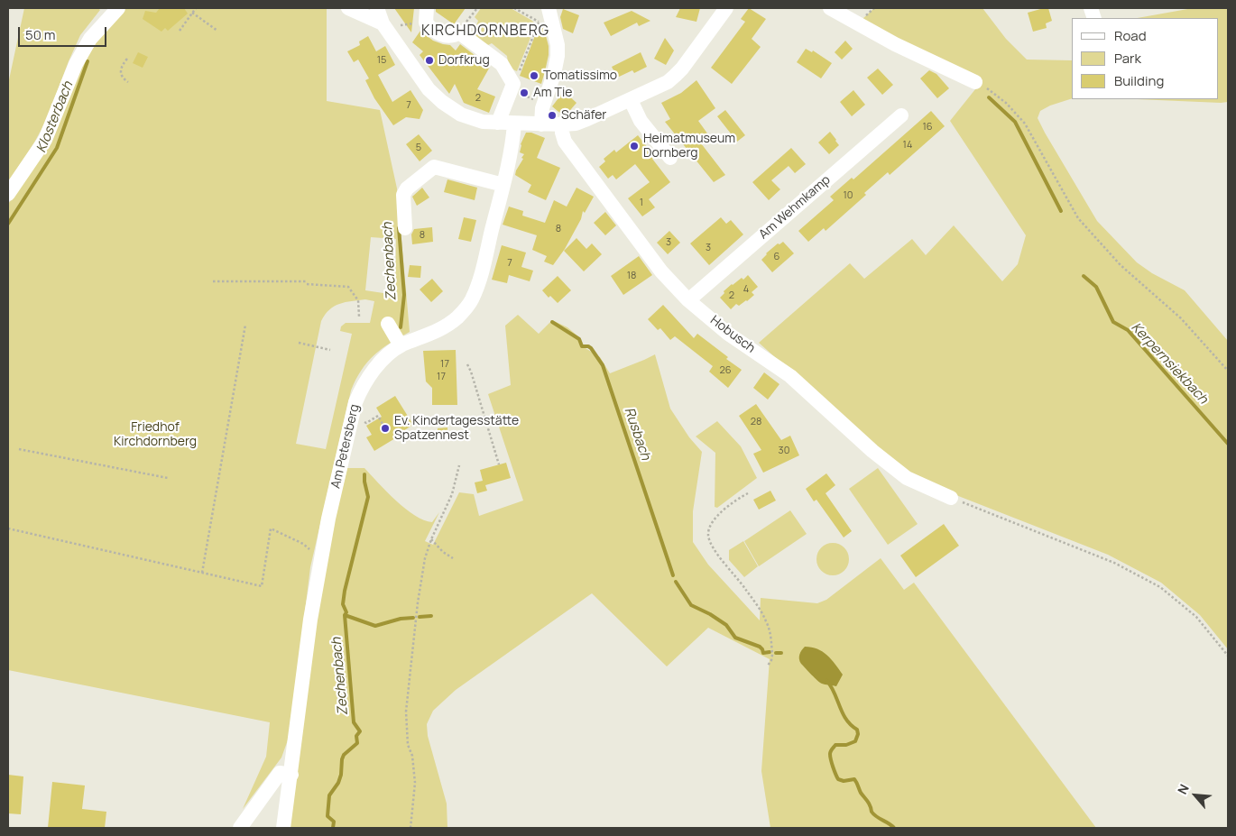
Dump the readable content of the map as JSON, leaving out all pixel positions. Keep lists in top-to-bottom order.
{
  "streets": {
    "street": ["Am Wehmkamp", "Hobusch", "Am Petersberg"]
  },
  "crossings": [
    ["Am Wehmkamp", "Hobusch"]
  ],
  "districts": ["KIRCHDORNBERG"],
  "water": [
    "Klosterbach",
    "Zechenbach",
    "Kerpernsiekbach",
    "Rusbach"
  ],
  "parks": ["Friedhof Kirchdornberg"],
  "places": [
    "Dorfkrug",
    "Tomatissimo",
    "Am Tie",
    "Schäfer",
    "Heimatmuseum Dornberg",
    "Ev. Kindertagesstätte Spatzennest"
  ],
  "house_numbers": [
    "15",
    "2",
    "7",
    "16",
    "14",
    "5",
    "10",
    "1",
    "8",
    "8",
    "3",
    "3",
    "6",
    "7",
    "18",
    "4",
    "2",
    "17",
    "26",
    "17",
    "28",
    "30"
  ],
  "legend": ["Road", "Park", "Building"],
  "scale_bar": "50 m",
  "north": "top left"
}
